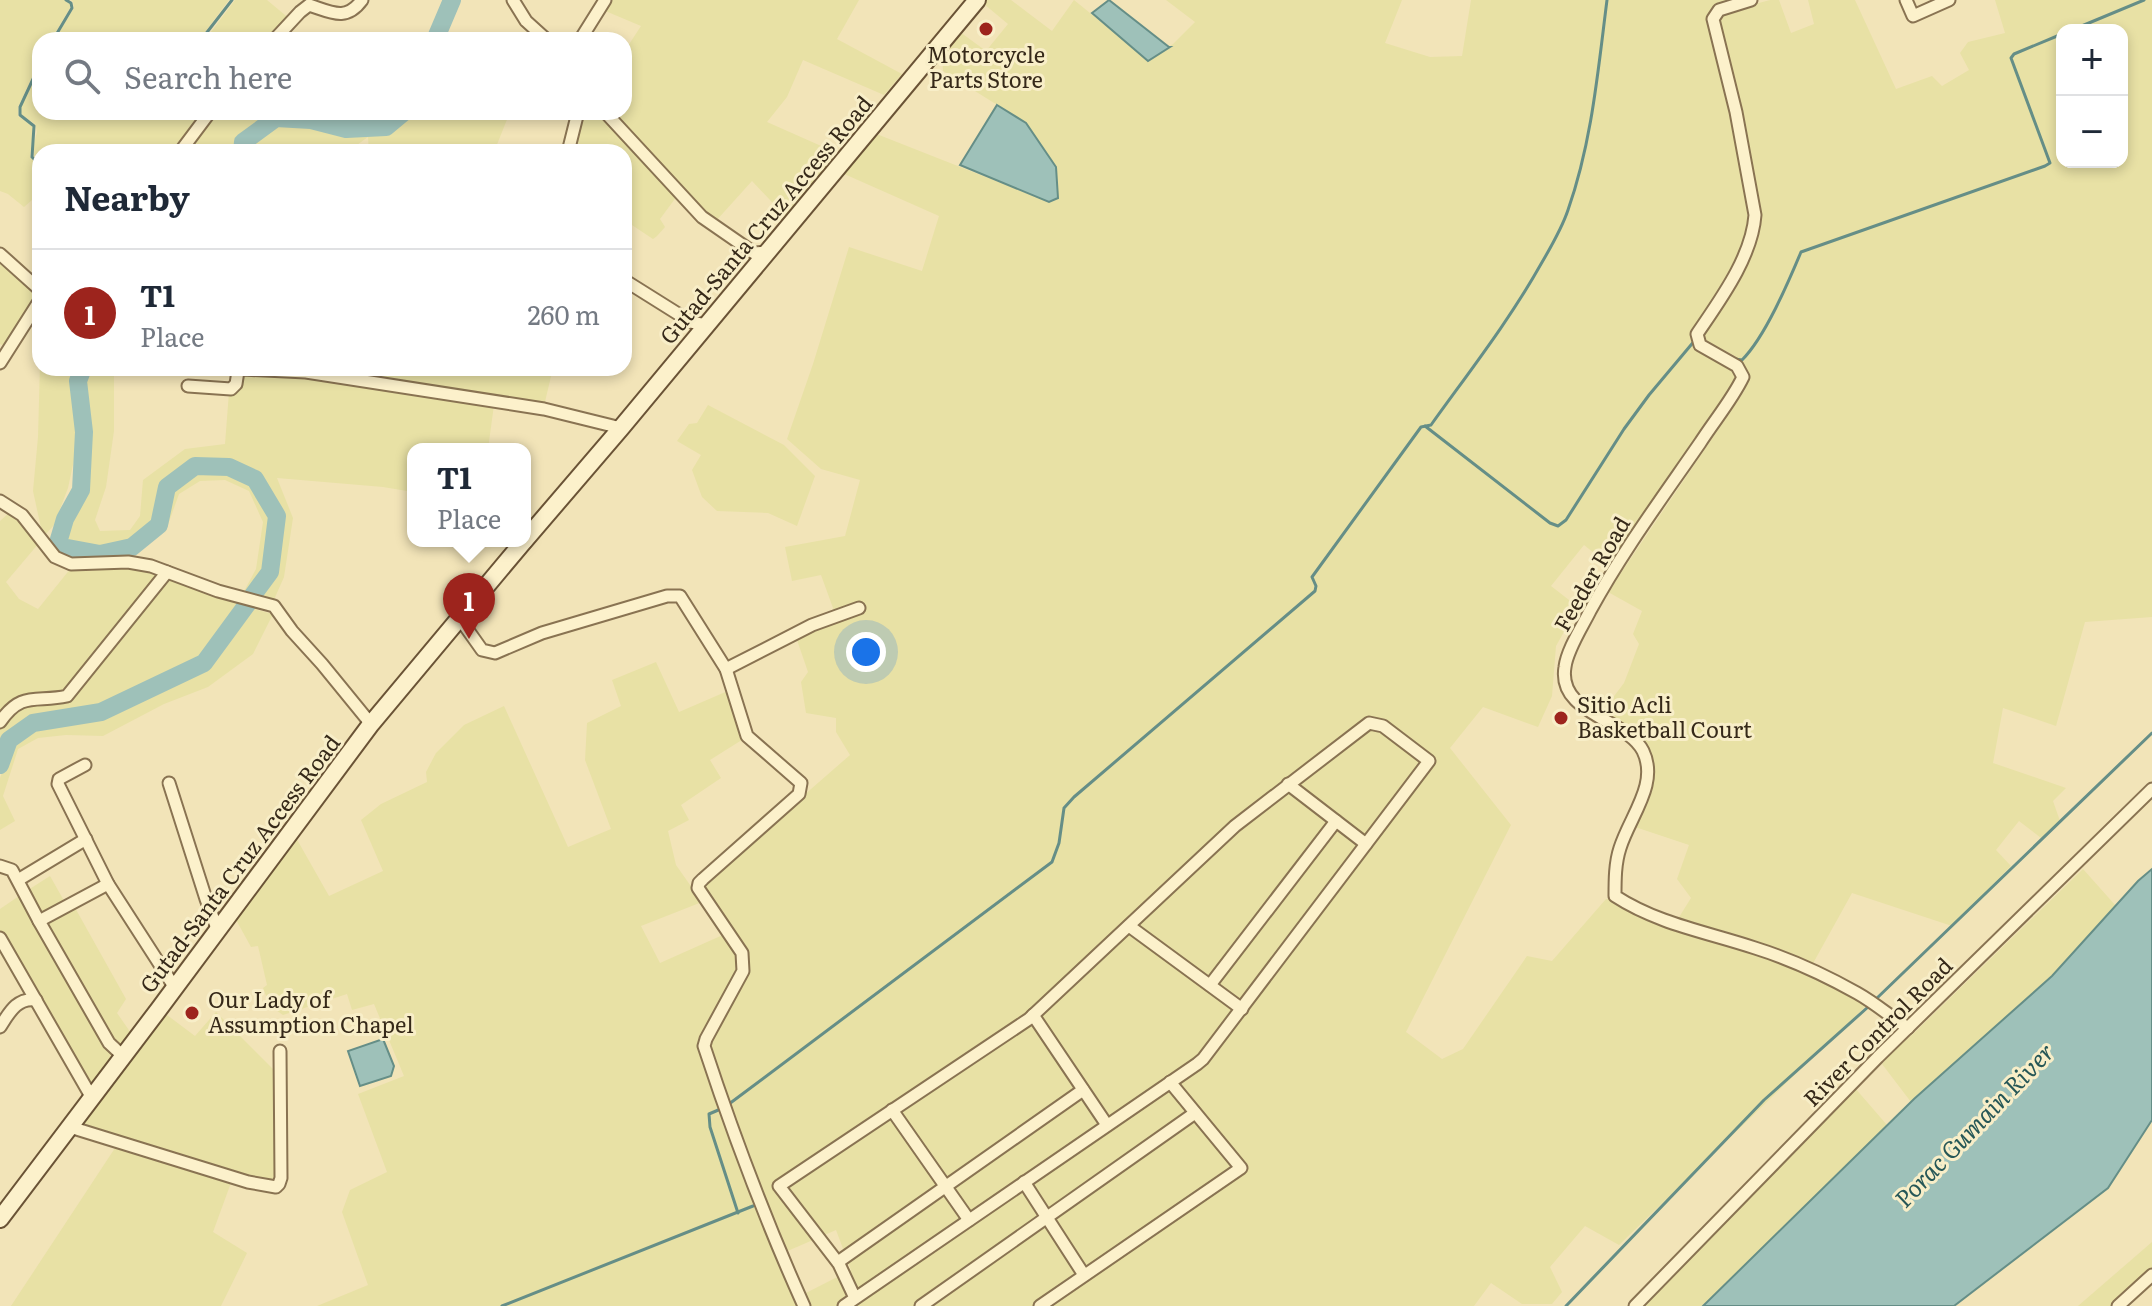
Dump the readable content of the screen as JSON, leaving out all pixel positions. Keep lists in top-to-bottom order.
{
  "streets": {
    "main road": ["Gutad-Santa Cruz Access Road"],
    "street": ["Feeder Road", "River Control Road"]
  },
  "crossings": [
    ["Feeder Road", "River Control Road"]
  ],
  "water": ["Porac Gumain River"],
  "places": ["Motorcycle Parts Store", "Sitio Acli Basketball Court", "Our Lady of Assumption Chapel"],
  "page": {
    "map_buttons": ["+", "−"],
    "search": "Search here",
    "heading": "Nearby",
    "list": [
      {
        "mark": "1",
        "name": "T1",
        "note": "Place",
        "value": "260 m"
      }
    ],
    "popup": ["T1", "Place"],
    "pins": "1"
  }
}
